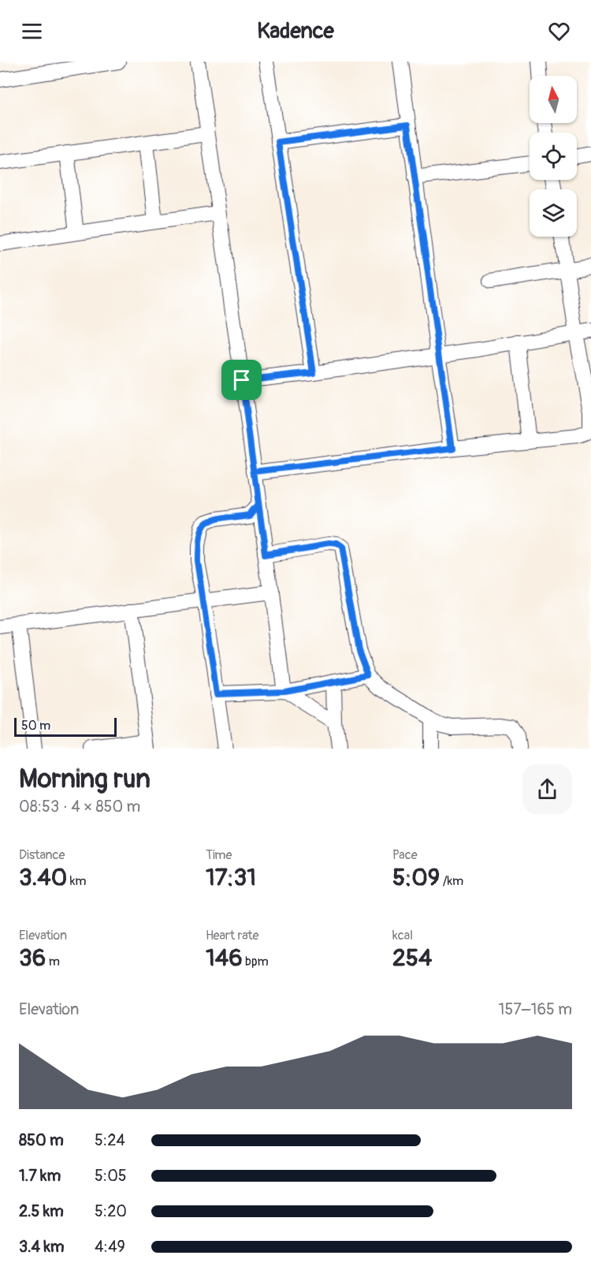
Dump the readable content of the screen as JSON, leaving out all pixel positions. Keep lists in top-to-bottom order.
{
  "scale_bar": "50 m",
  "north": "top",
  "page": {
    "header": "Kadence",
    "scale": "50 m",
    "heading": ["Morning run", "08:53 · 4 × 850 m"],
    "stats": [
      ["Distance", "3.40 km"],
      ["Time", "17:31"],
      ["Pace", "5:09 /km"],
      ["Elevation", "36 m"],
      ["Heart rate", "146 bpm"],
      ["kcal", "254"]
    ],
    "chart": ["Elevation", "157–165 m"],
    "list": [
      {
        "name": "850 m",
        "note": "5:24"
      },
      {
        "name": "1.7 km",
        "note": "5:05"
      },
      {
        "name": "2.5 km",
        "note": "5:20"
      },
      {
        "name": "3.4 km",
        "note": "4:49"
      }
    ]
  }
}
